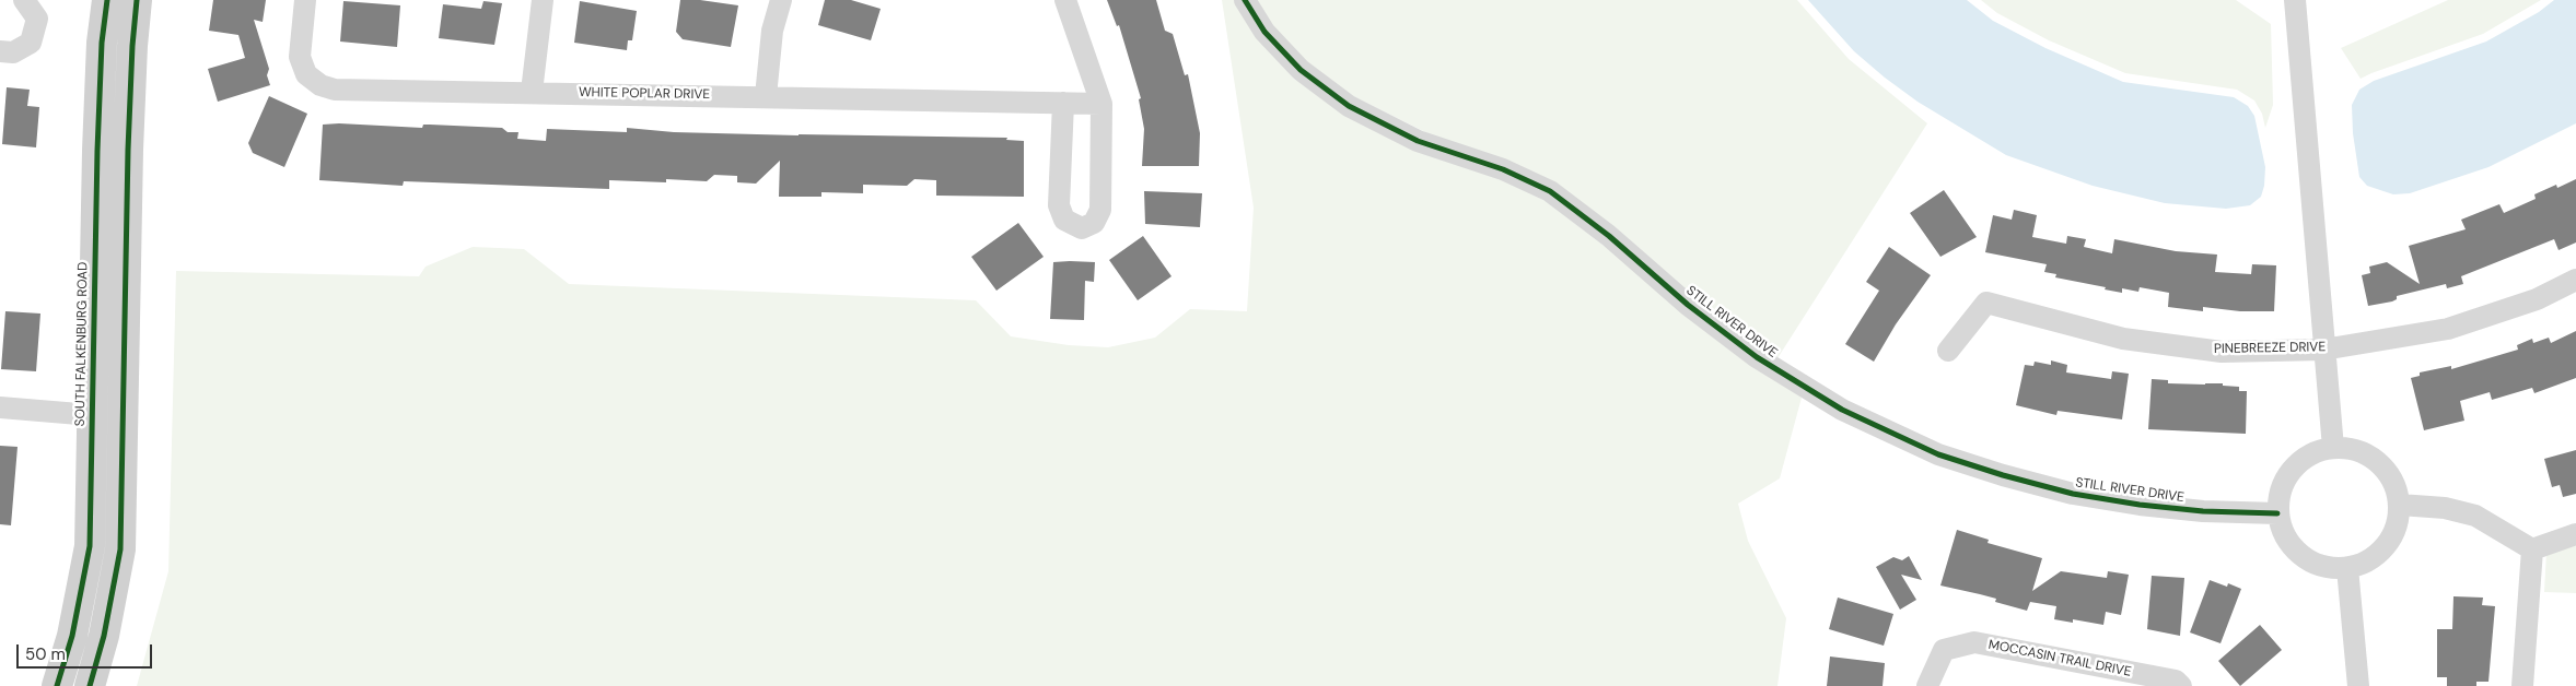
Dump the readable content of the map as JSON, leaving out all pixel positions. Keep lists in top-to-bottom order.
{
  "streets": {
    "street": [
      "WHITE POPLAR DRIVE",
      "STILL RIVER DRIVE",
      "SOUTH FALKENBURG ROAD",
      "PINEBREEZE DRIVE",
      "MOCCASIN TRAIL DRIVE"
    ]
  },
  "scale_bar": "50 m"
}
